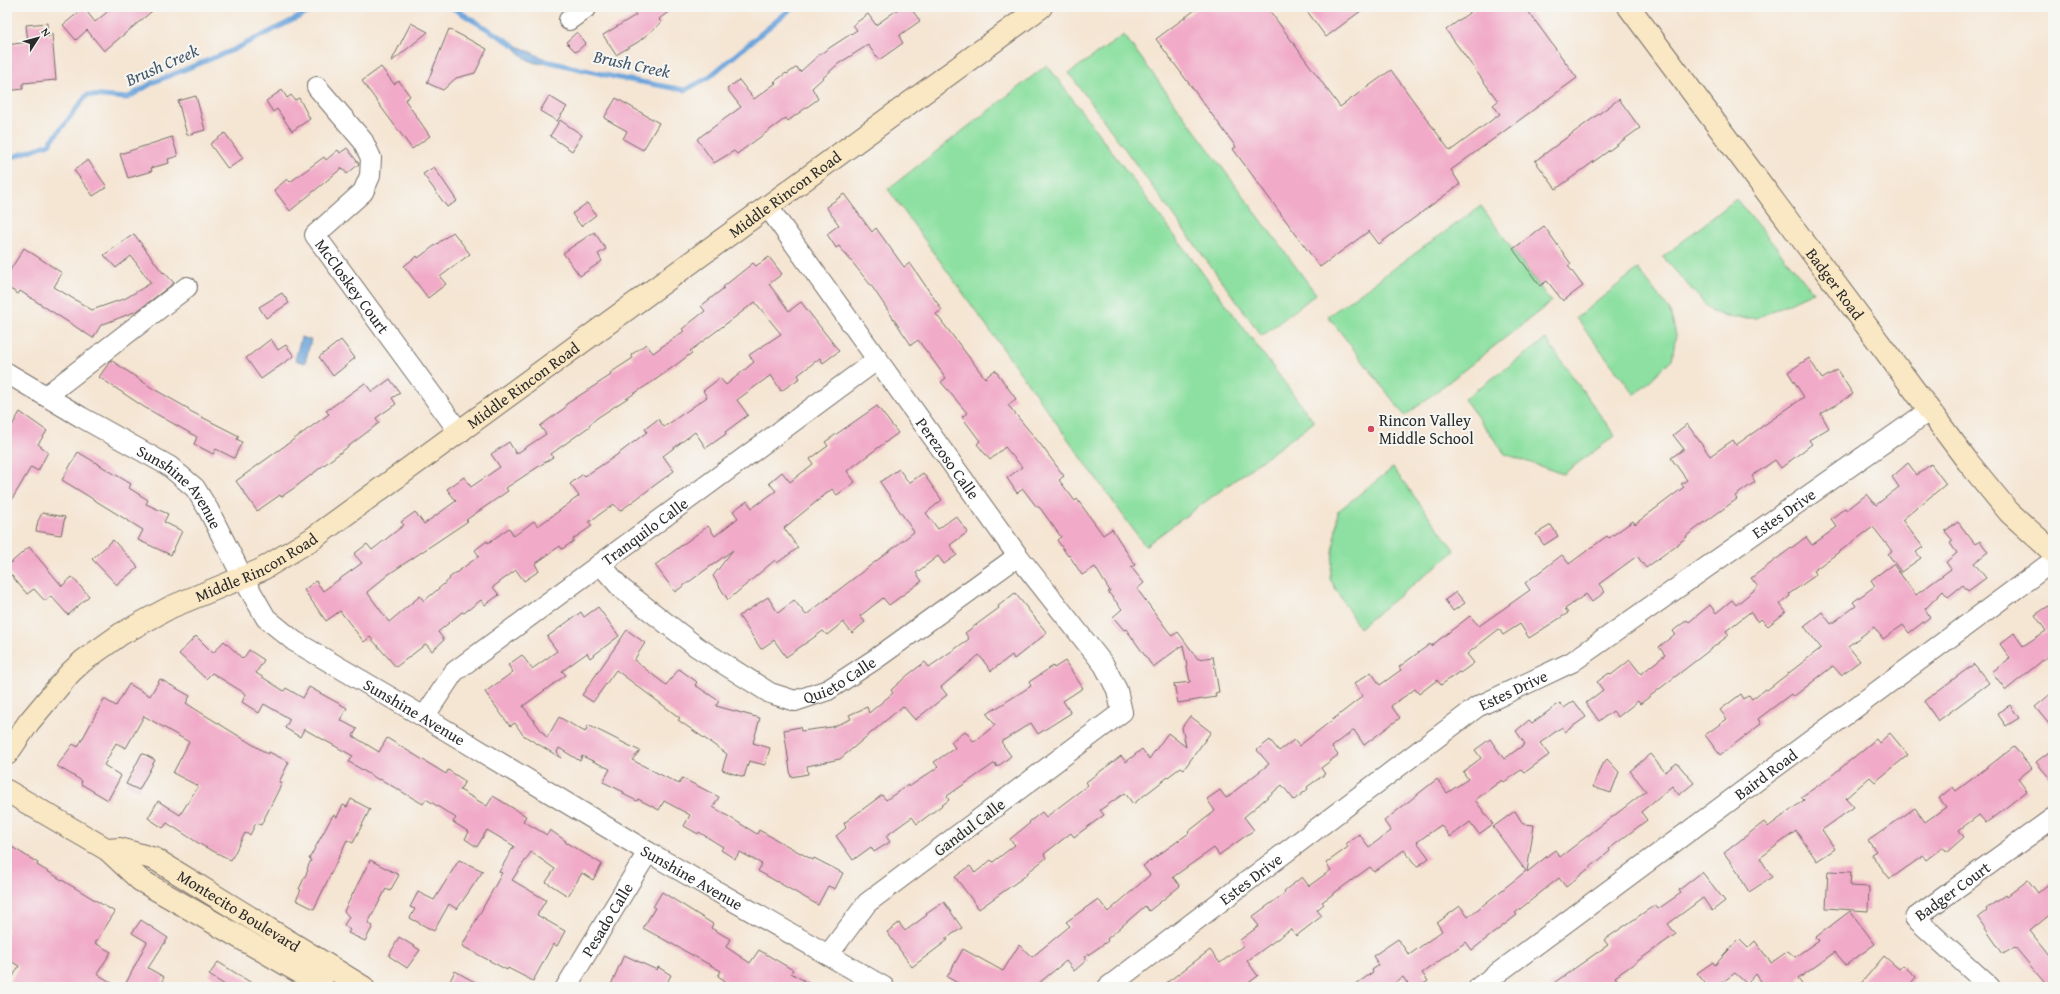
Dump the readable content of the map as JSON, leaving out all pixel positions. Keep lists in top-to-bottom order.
{
  "streets": {
    "street": [
      "Middle Rincon Road",
      "Badger Road",
      "McCloskey Court",
      "Perezoso Calle",
      "Sunshine Avenue",
      "Estes Drive",
      "Tranquilo Calle",
      "Quieto Calle",
      "Baird Road",
      "Gandul Calle",
      "Badger Court",
      "Montecito Boulevard",
      "Pesado Calle"
    ]
  },
  "crossings": [
    ["Middle Rincon Road", "McCloskey Court"],
    ["Middle Rincon Road", "Perezoso Calle"],
    ["Middle Rincon Road", "Sunshine Avenue"],
    ["Badger Road", "Estes Drive"],
    ["Perezoso Calle", "Tranquilo Calle"],
    ["Perezoso Calle", "Quieto Calle"],
    ["Perezoso Calle", "Gandul Calle"],
    ["Sunshine Avenue", "Tranquilo Calle"],
    ["Sunshine Avenue", "Gandul Calle"],
    ["Sunshine Avenue", "Pesado Calle"],
    ["Tranquilo Calle", "Quieto Calle"]
  ],
  "water": ["Brush Creek"],
  "places": ["Rincon Valley Middle School"],
  "north": "top right"
}
